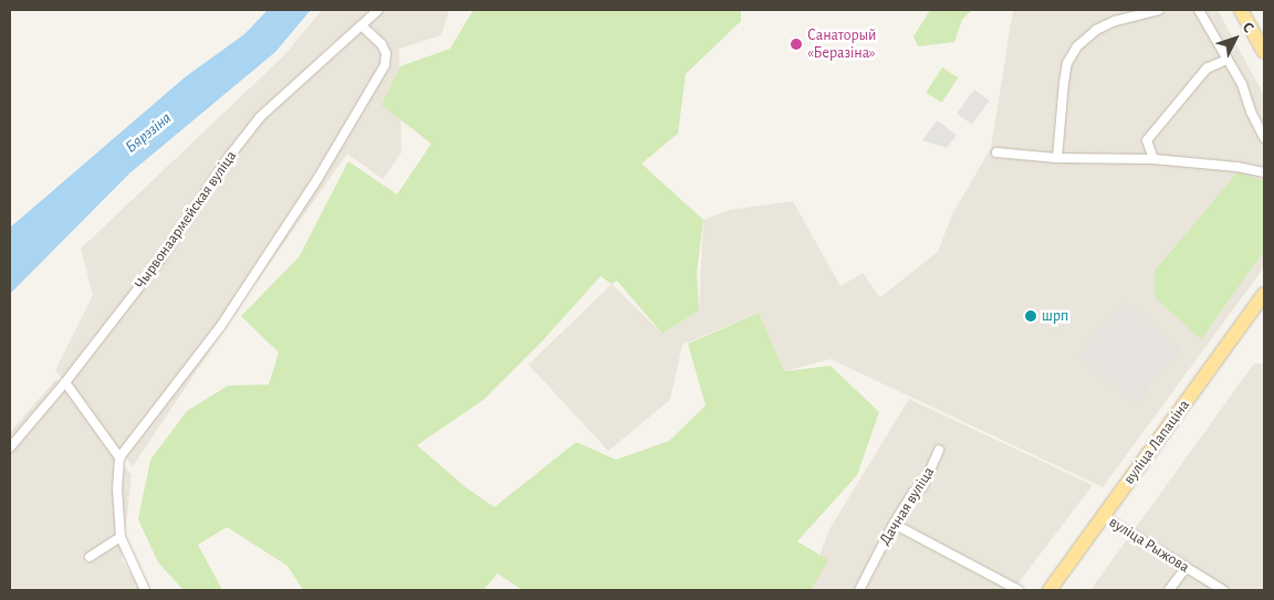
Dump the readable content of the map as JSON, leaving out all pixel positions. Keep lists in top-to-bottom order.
{
  "streets": {
    "main road": ["вуліца Лапаціна"],
    "street": ["Чырвонаармейская вуліца", "Дачная вуліца", "вуліца Рыжова"]
  },
  "crossings": [
    ["вуліца Лапаціна", "вуліца Рыжова"]
  ],
  "water": ["Бярэзіна"],
  "places": ["Санаторый «Беразіна»", "шрп"],
  "north": "top right"
}
